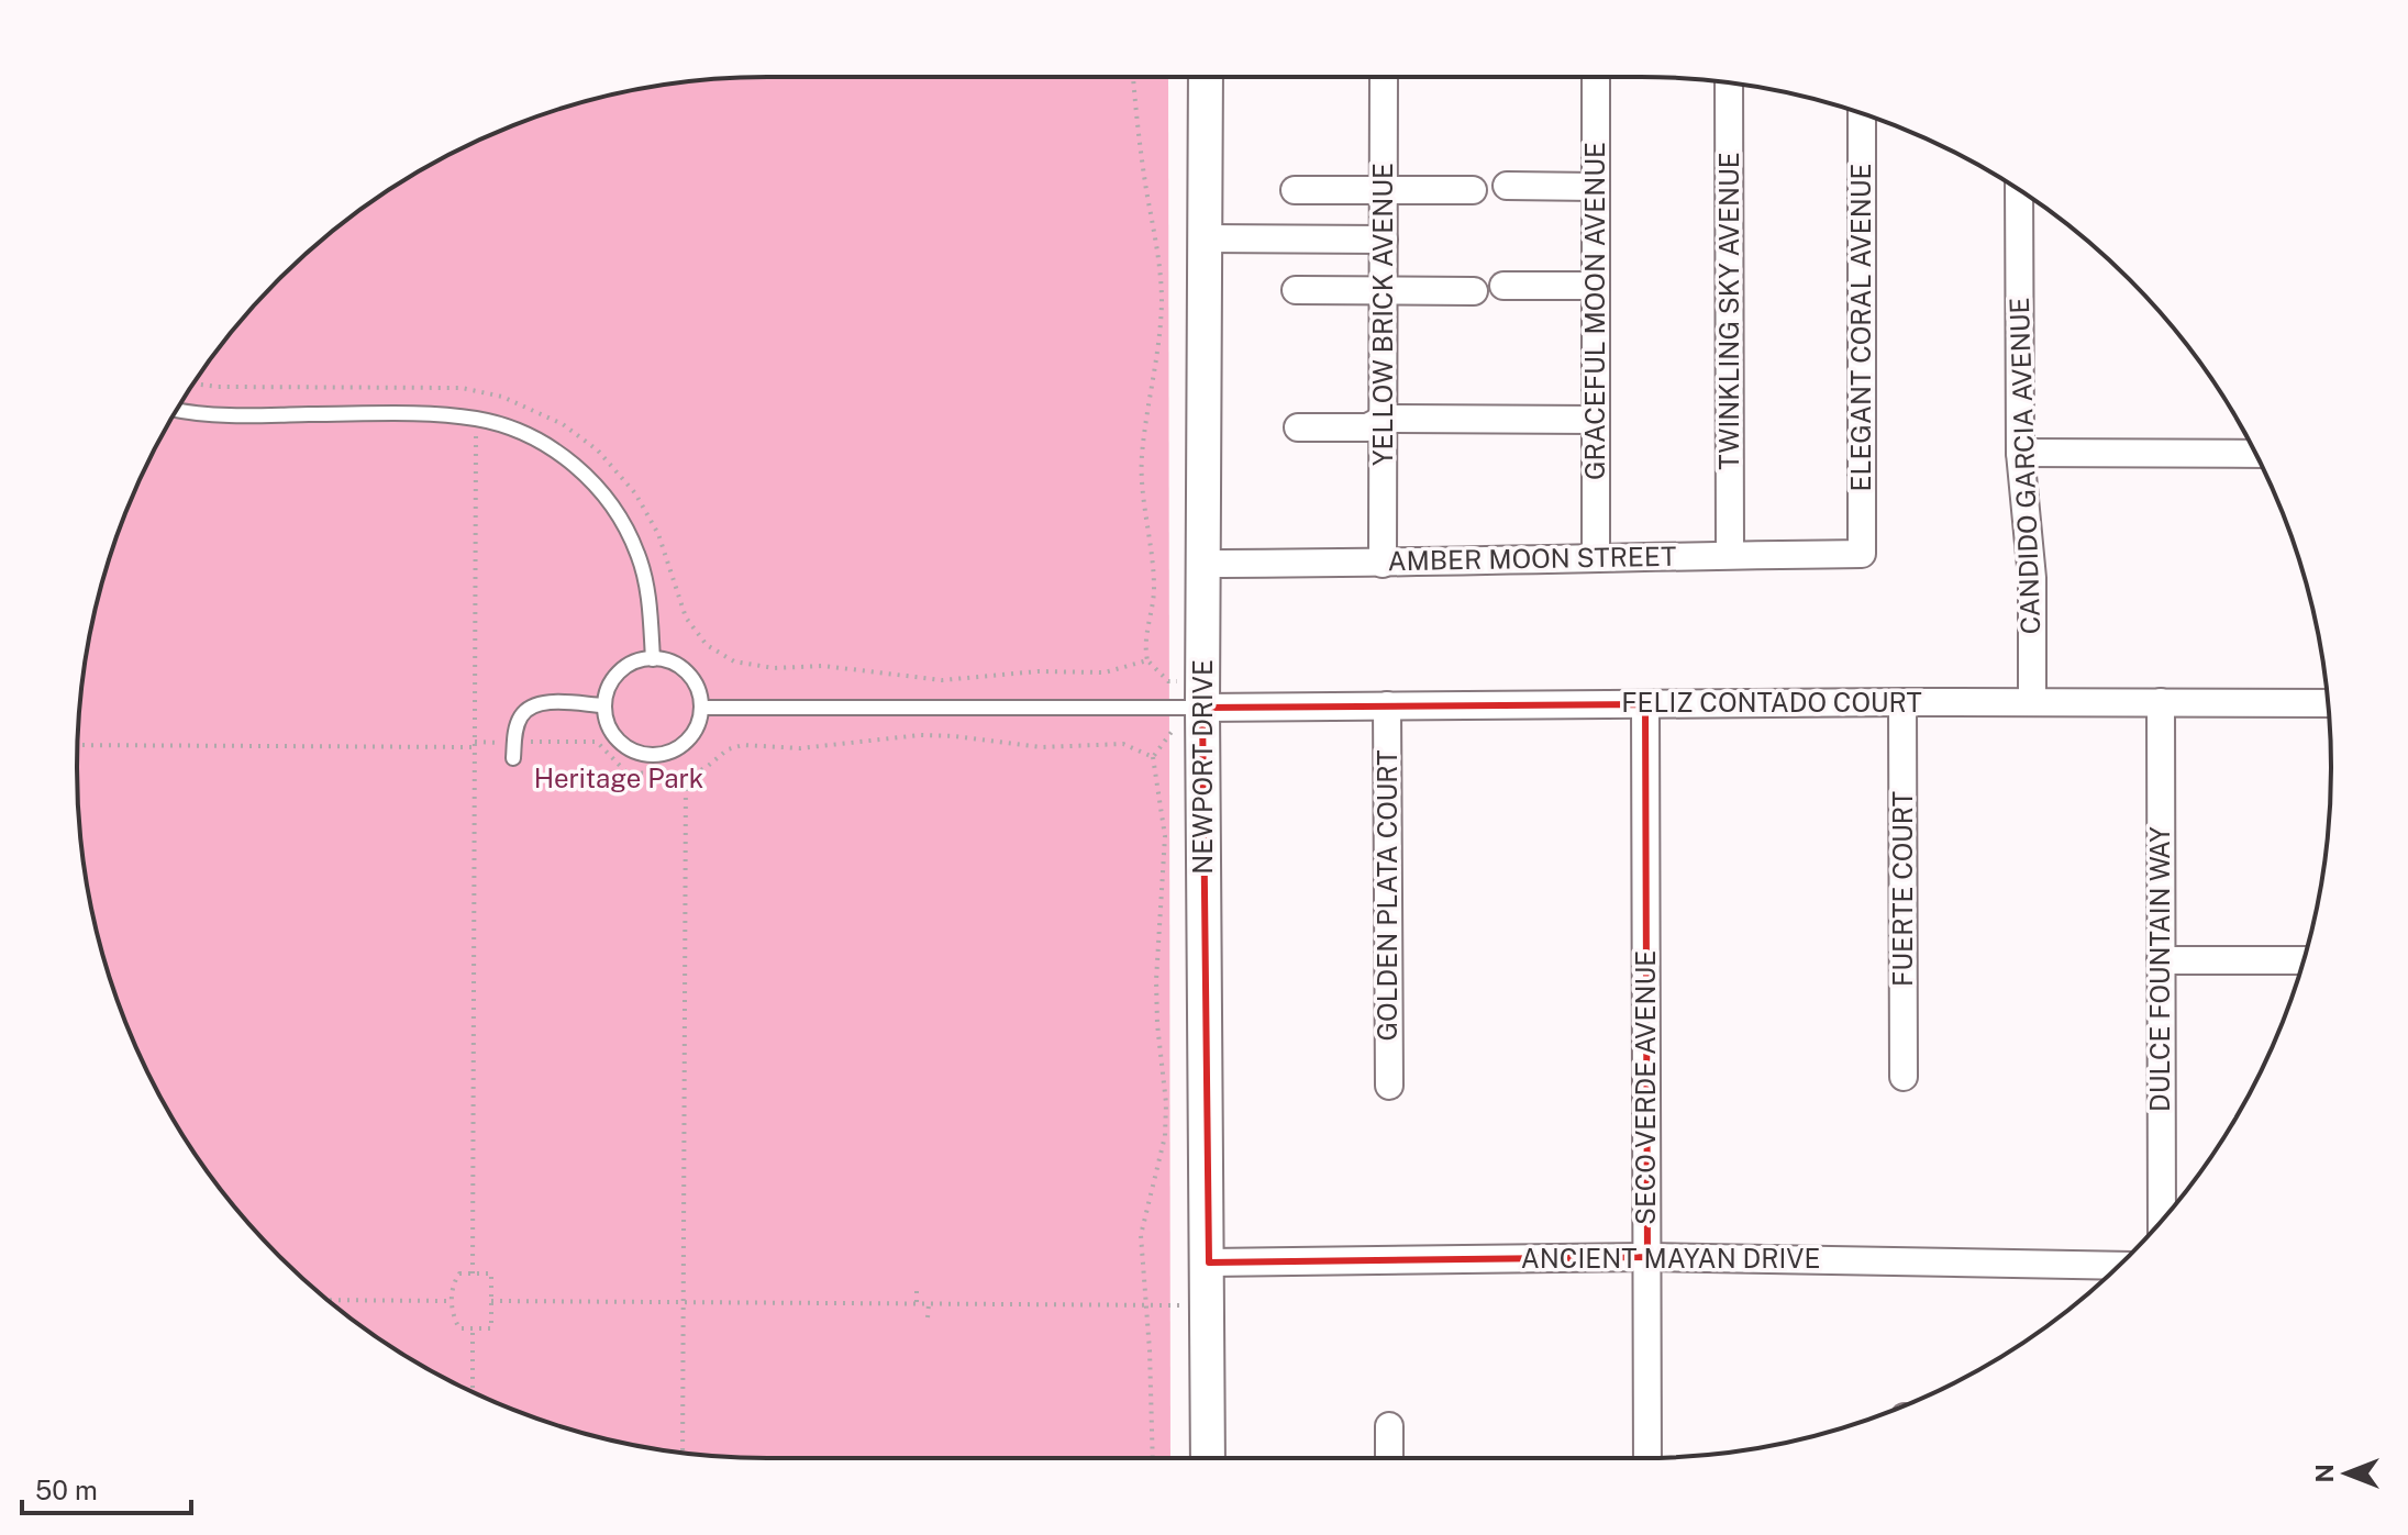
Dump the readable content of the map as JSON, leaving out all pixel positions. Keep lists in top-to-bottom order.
{
  "streets": {
    "street": [
      "GRACEFUL MOON AVENUE",
      "TWINKLING SKY AVENUE",
      "YELLOW BRICK AVENUE",
      "ELEGANT CORAL AVENUE",
      "CANDIDO GARCIA AVENUE",
      "AMBER MOON STREET",
      "FELIZ CONTADO COURT",
      "NEWPORT DRIVE",
      "FUERTE COURT",
      "GOLDEN PLATA COURT",
      "DULCE FOUNTAIN WAY",
      "SECO VERDE AVENUE",
      "ANCIENT MAYAN DRIVE"
    ]
  },
  "crossings": [
    ["GRACEFUL MOON AVENUE", "AMBER MOON STREET"],
    ["TWINKLING SKY AVENUE", "AMBER MOON STREET"],
    ["YELLOW BRICK AVENUE", "AMBER MOON STREET"],
    ["ELEGANT CORAL AVENUE", "AMBER MOON STREET"],
    ["CANDIDO GARCIA AVENUE", "FELIZ CONTADO COURT"],
    ["AMBER MOON STREET", "NEWPORT DRIVE"],
    ["FELIZ CONTADO COURT", "NEWPORT DRIVE"],
    ["FELIZ CONTADO COURT", "FUERTE COURT"],
    ["FELIZ CONTADO COURT", "GOLDEN PLATA COURT"],
    ["FELIZ CONTADO COURT", "DULCE FOUNTAIN WAY"],
    ["FELIZ CONTADO COURT", "SECO VERDE AVENUE"],
    ["NEWPORT DRIVE", "ANCIENT MAYAN DRIVE"],
    ["SECO VERDE AVENUE", "ANCIENT MAYAN DRIVE"]
  ],
  "parks": ["Heritage Park"],
  "scale_bar": "50 m",
  "north": "left"
}
